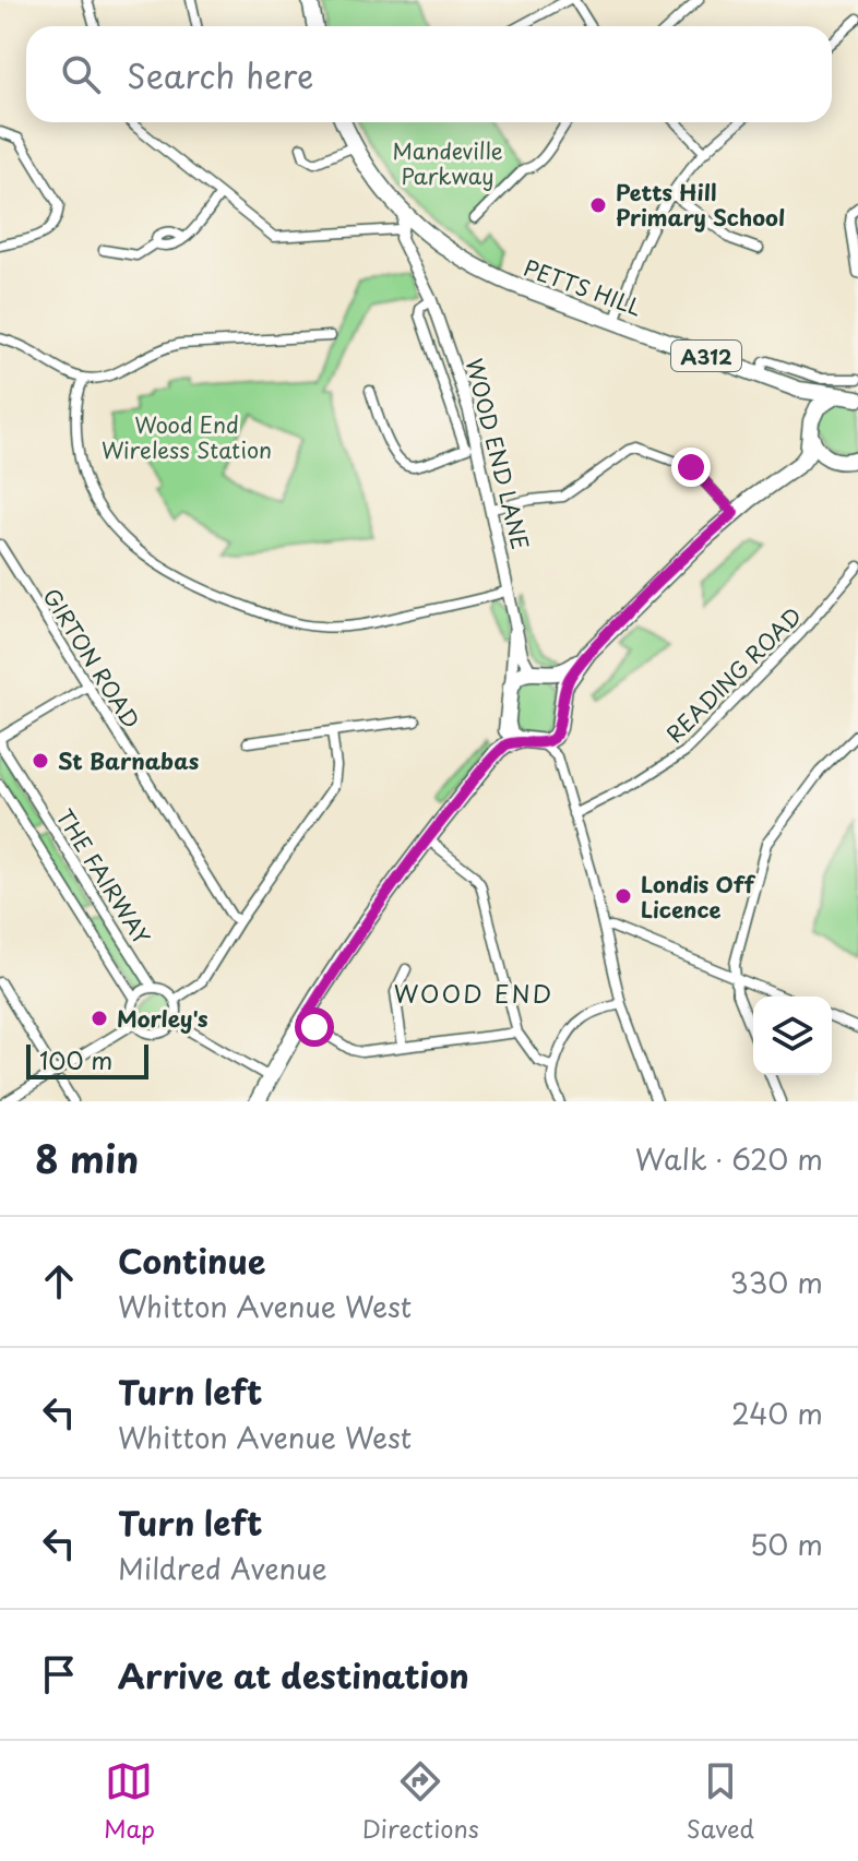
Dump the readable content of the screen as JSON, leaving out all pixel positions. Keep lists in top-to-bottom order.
{
  "streets": {
    "main road": ["PETTS HILL", "A312", "WOOD END LANE"],
    "street": ["GIRTON ROAD", "READING ROAD", "THE FAIRWAY"]
  },
  "crossings": [
    ["PETTS HILL", "A312"],
    ["PETTS HILL", "WOOD END LANE"],
    ["A312", "WOOD END LANE"]
  ],
  "districts": ["WOOD END"],
  "parks": ["Mandeville Parkway", "Wood End Wireless Station"],
  "places": [
    "Petts Hill Primary School",
    "St Barnabas",
    "Londis Off Licence",
    "Morley's"
  ],
  "scale_bar": "100 m",
  "page": {
    "search": "Search here",
    "scale": "100 m",
    "heading": ["8 min", "Walk · 620 m"],
    "list": [
      ["Continue", "Whitton Avenue West", "330 m"],
      ["Turn left", "Whitton Avenue West", "240 m"],
      ["Turn left", "Mildred Avenue", "50 m"],
      "Arrive at destination"
    ],
    "nav": ["Map", "Directions", "Saved"]
  }
}
